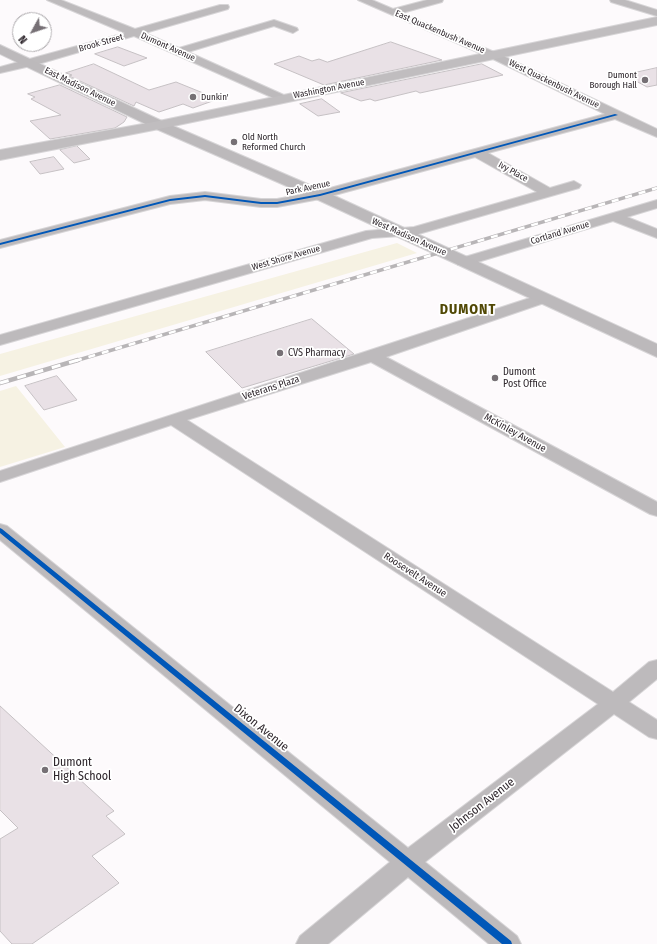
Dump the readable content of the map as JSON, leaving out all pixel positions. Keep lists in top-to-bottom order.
{
  "streets": {
    "main road": ["East Madison Avenue", "Washington Avenue", "West Madison Avenue"],
    "street": [
      "East Quackenbush Avenue",
      "Brook Street",
      "Dumont Avenue",
      "West Quackenbush Avenue",
      "Ivy Place",
      "Park Avenue",
      "Cortland Avenue",
      "West Shore Avenue",
      "Veterans Plaza",
      "McKinley Avenue",
      "Roosevelt Avenue",
      "Dixon Avenue",
      "Johnson Avenue"
    ]
  },
  "crossings": [
    ["East Quackenbush Avenue", "West Quackenbush Avenue"],
    ["East Quackenbush Avenue", "Washington Avenue"],
    ["Brook Street", "Dumont Avenue"],
    ["Brook Street", "East Madison Avenue"],
    ["Dumont Avenue", "Washington Avenue"],
    ["West Quackenbush Avenue", "Washington Avenue"],
    ["West Quackenbush Avenue", "Park Avenue"],
    ["East Madison Avenue", "Washington Avenue"],
    ["East Madison Avenue", "West Madison Avenue"],
    ["Washington Avenue", "West Madison Avenue"],
    ["Ivy Place", "Park Avenue"],
    ["Ivy Place", "West Shore Avenue"],
    ["Park Avenue", "West Madison Avenue"],
    ["Cortland Avenue", "West Madison Avenue"],
    ["West Madison Avenue", "West Shore Avenue"],
    ["West Madison Avenue", "Veterans Plaza"],
    ["Veterans Plaza", "McKinley Avenue"],
    ["Veterans Plaza", "Roosevelt Avenue"],
    ["Roosevelt Avenue", "Johnson Avenue"],
    ["Dixon Avenue", "Johnson Avenue"]
  ],
  "districts": ["DUMONT"],
  "places": [
    "Dumont Borough Hall",
    "Dunkin'",
    "Old North Reformed Church",
    "CVS Pharmacy",
    "Dumont Post Office",
    "Dumont High School"
  ],
  "north": "bottom left"
}
